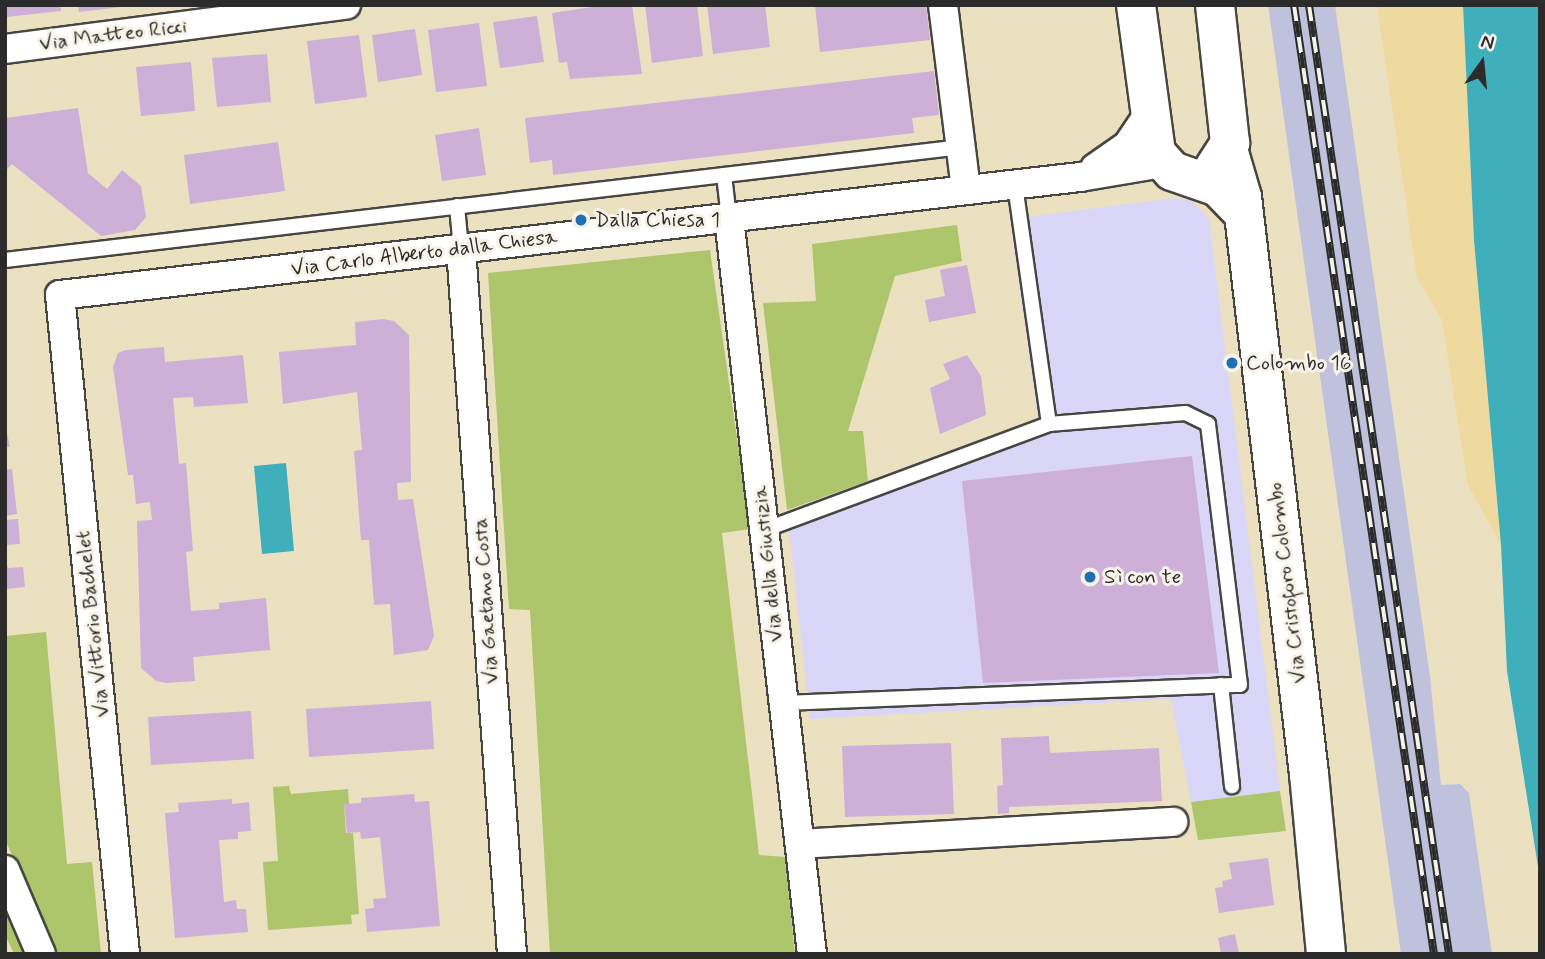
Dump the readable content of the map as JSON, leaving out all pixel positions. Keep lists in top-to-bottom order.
{
  "streets": {
    "main road": ["Via Cristoforo Colombo"],
    "street": [
      "Via Matteo Ricci",
      "Via Carlo Alberto dalla Chiesa",
      "Via della Giustizia",
      "Via Gaetano Costa",
      "Via Vittorio Bachelet"
    ]
  },
  "crossings": [
    ["Via Carlo Alberto dalla Chiesa", "Via della Giustizia"],
    ["Via Carlo Alberto dalla Chiesa", "Via Gaetano Costa"],
    ["Via Carlo Alberto dalla Chiesa", "Via Vittorio Bachelet"]
  ],
  "places": ["Dalla Chiesa 1", "Colombo 16", "Sì con te"],
  "north": "top"
}
